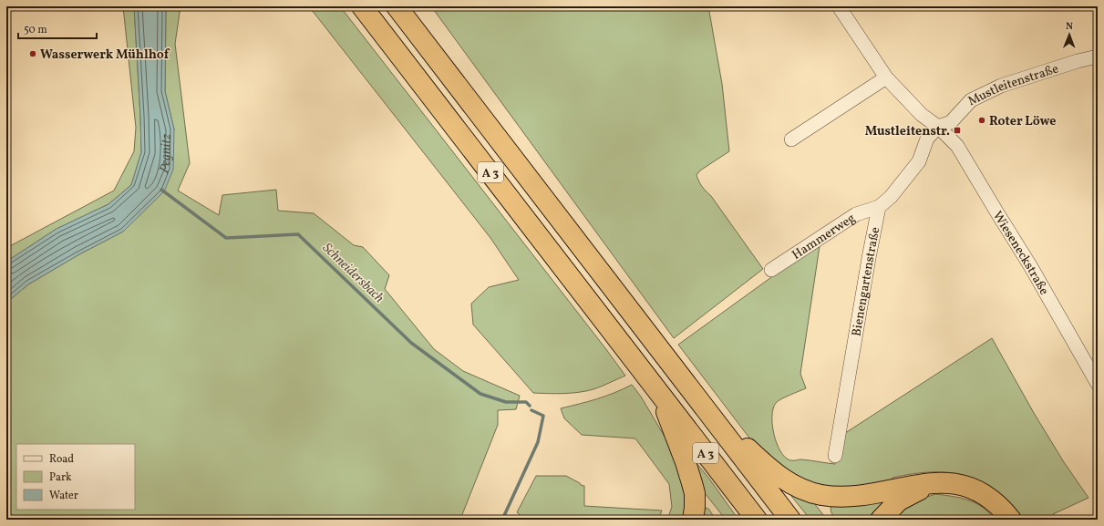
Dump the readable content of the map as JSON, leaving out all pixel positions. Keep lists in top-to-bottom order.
{
  "streets": {
    "highway": ["A 3"],
    "street": [
      "Mustleitenstraße",
      "Hammerweg",
      "Wieseneckstraße",
      "Bienengartenstraße"
    ]
  },
  "crossings": [
    ["Mustleitenstraße", "Wieseneckstraße"],
    ["Hammerweg", "Bienengartenstraße"]
  ],
  "water": ["Pegnitz", "Schneidersbach"],
  "places": {
    "other": ["Wasserwerk Mühlhof", "Roter Löwe"],
    "transit": ["Mustleitenstr."]
  },
  "legend": ["Road", "Park", "Water"],
  "scale_bar": "50 m",
  "north": "top"
}
